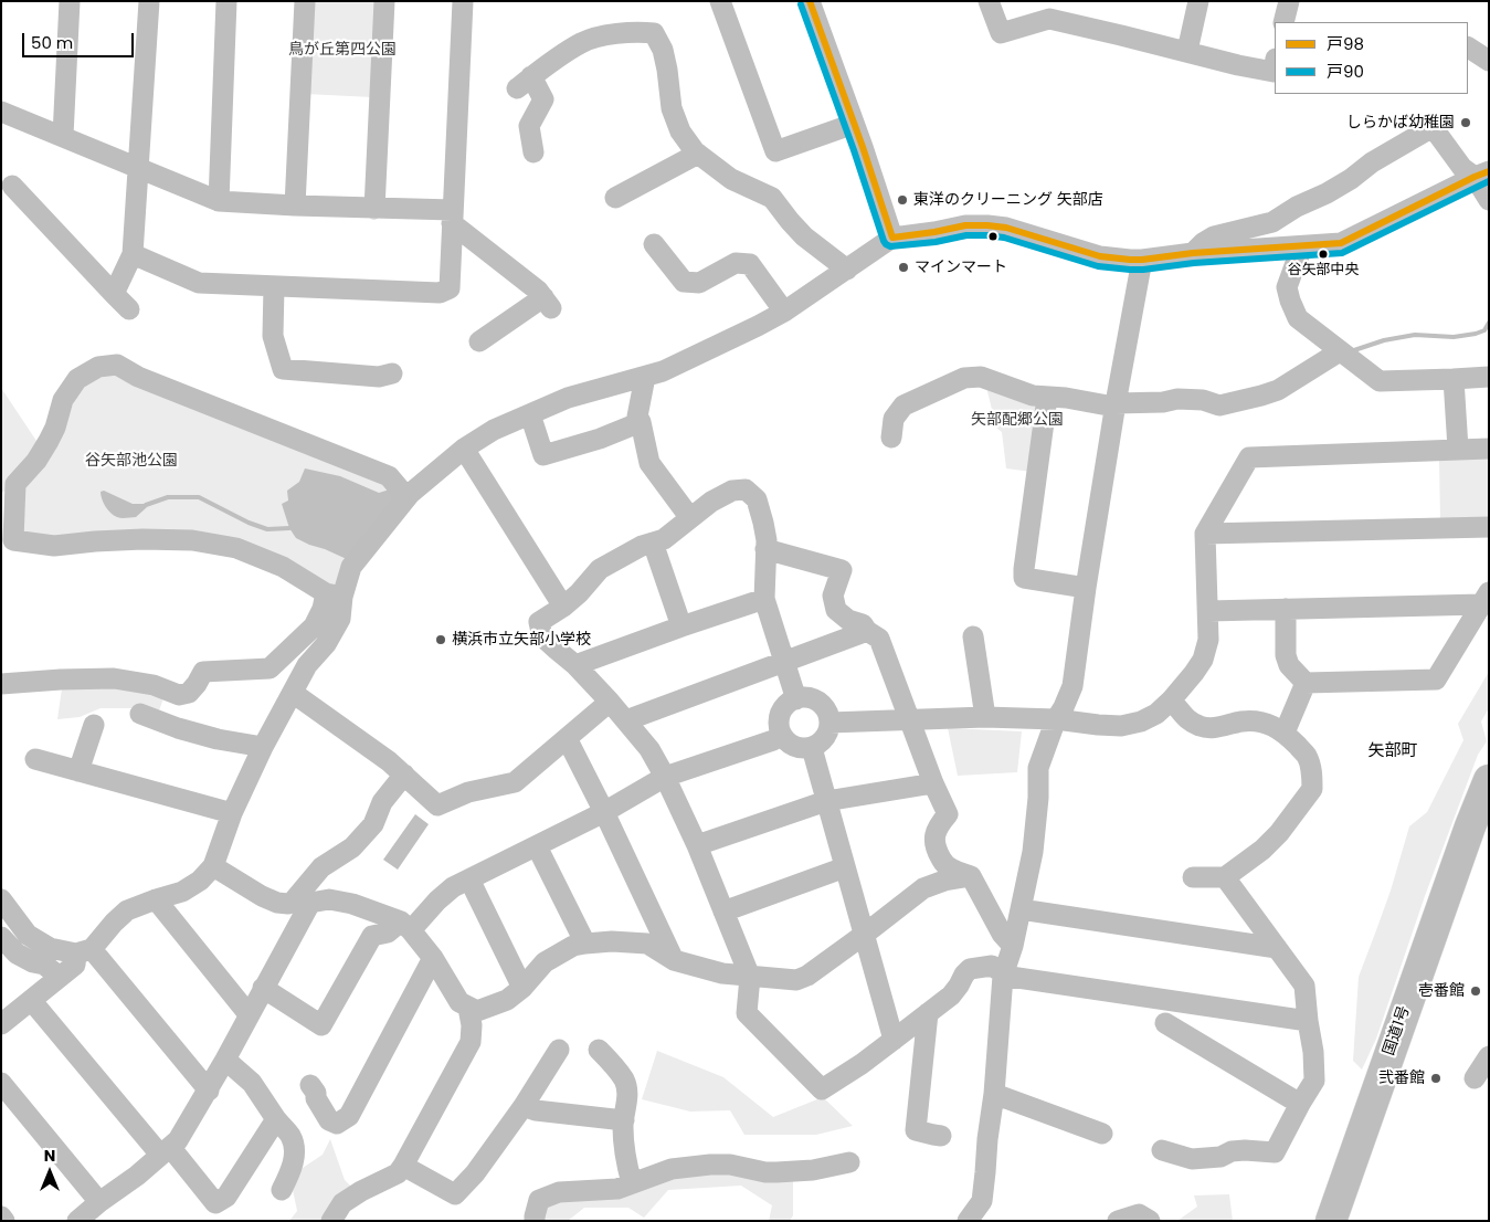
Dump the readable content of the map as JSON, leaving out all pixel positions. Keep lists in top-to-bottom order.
{
  "streets": {
    "highway": ["国道1号"]
  },
  "districts": ["矢部町"],
  "parks": ["鳥が丘第四公園", "矢部配郷公園", "谷矢部池公園"],
  "places": [
    "しらかば幼稚園",
    "東洋のクリーニング 矢部店",
    "谷矢部中央",
    "マインマート",
    "横浜市立矢部小学校",
    "壱番館",
    "弐番館"
  ],
  "lines": ["transit line 戸98", "transit line 戸90"],
  "legend": ["戸98", "戸90"],
  "scale_bar": "50 m",
  "north": "top"
}
